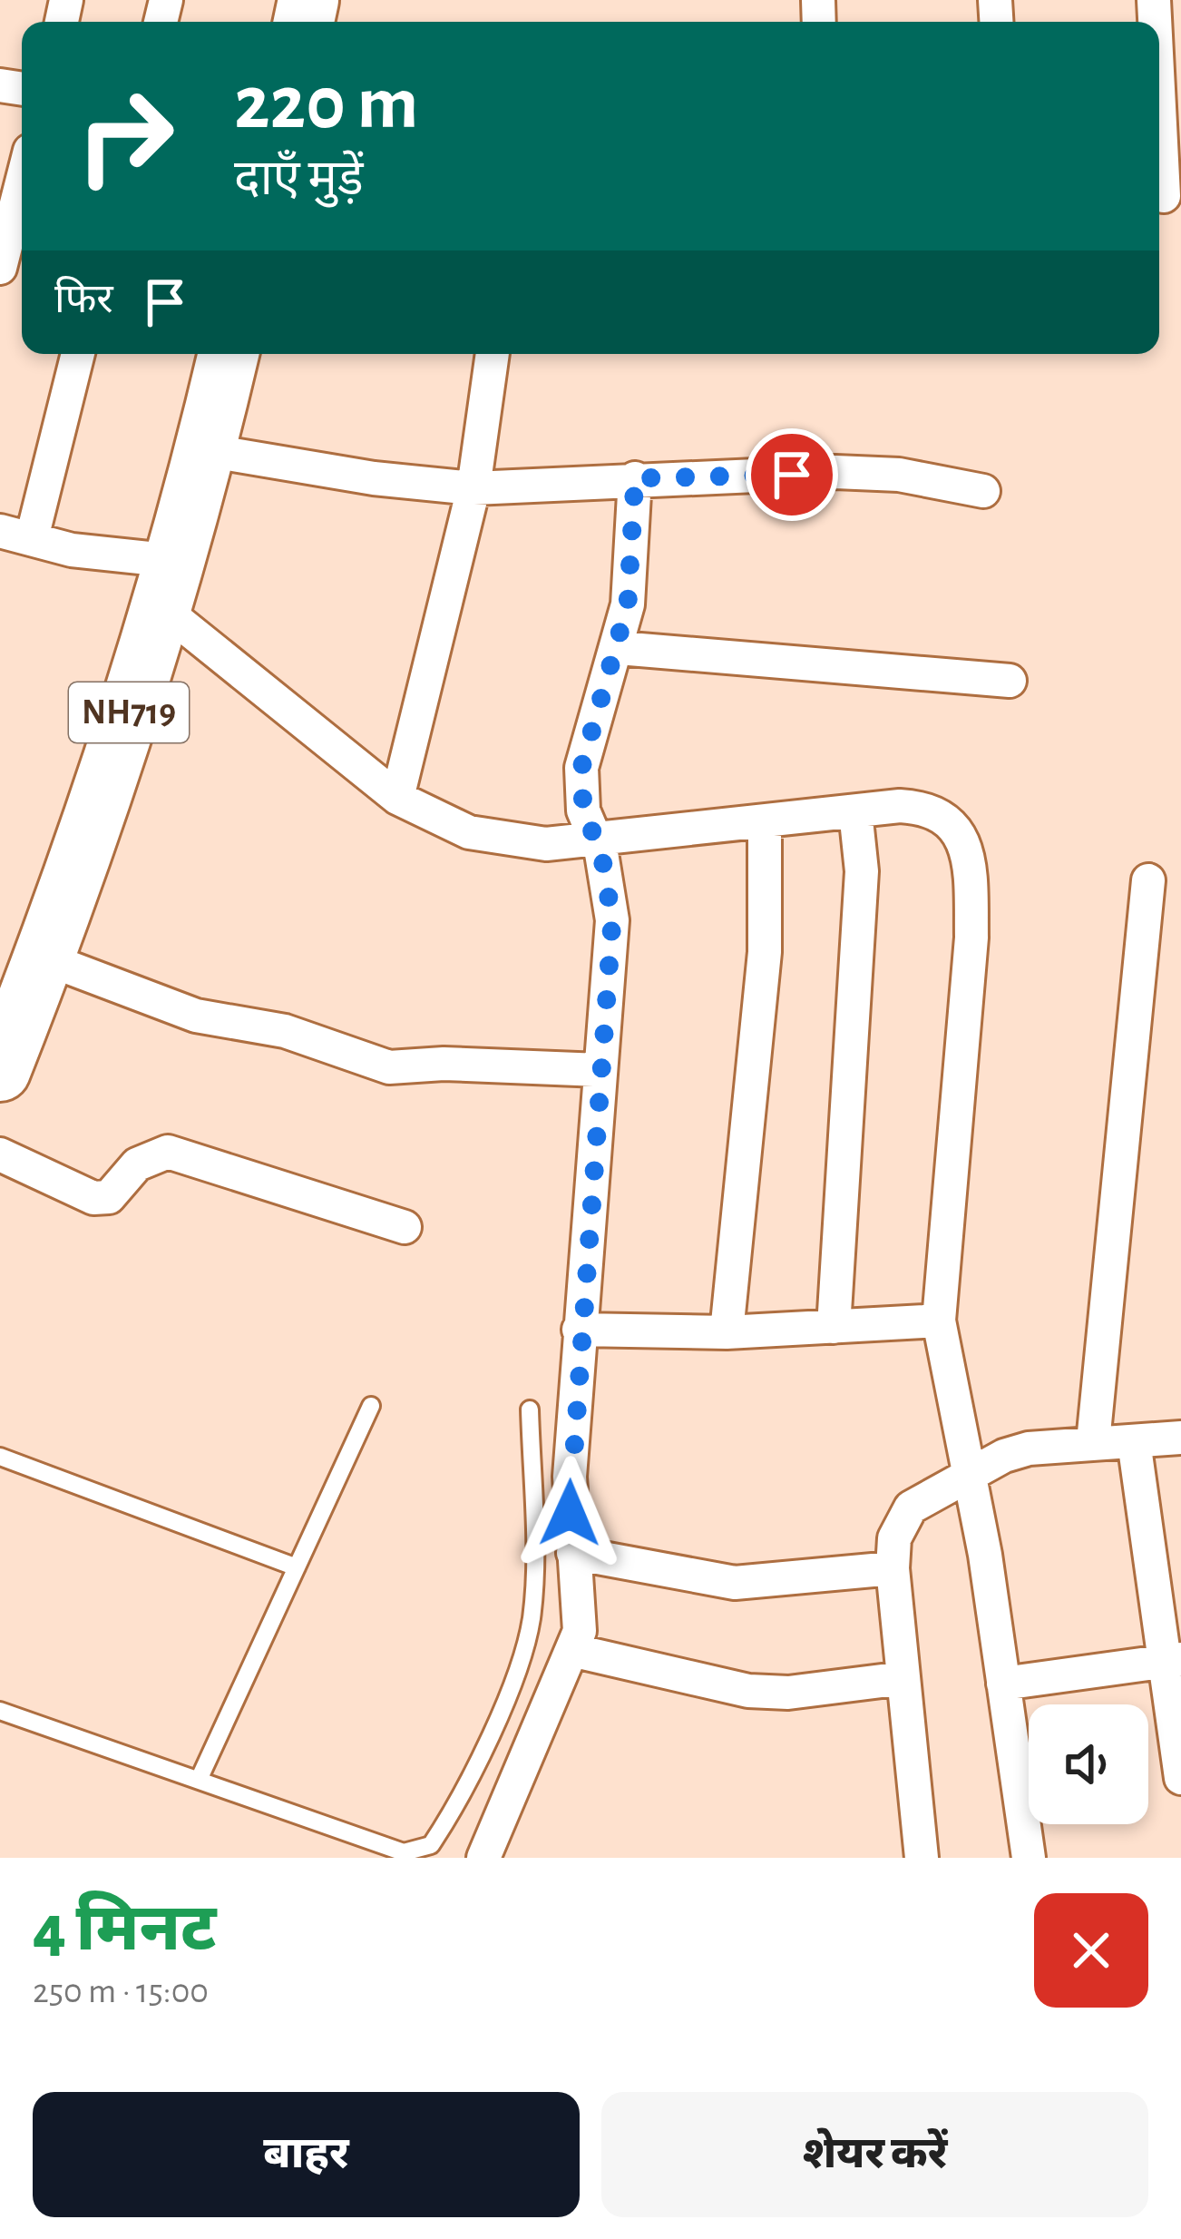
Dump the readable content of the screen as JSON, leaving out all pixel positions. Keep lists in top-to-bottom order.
{
  "streets": {
    "highway": ["NH719"]
  },
  "page": {
    "turn": ["220 m", "दाएँ मुड़ें"],
    "then": "फिर",
    "heading": ["4 मिनट", "250 m · 15:00"],
    "buttons": ["बाहर", "शेयर करें"]
  }
}
